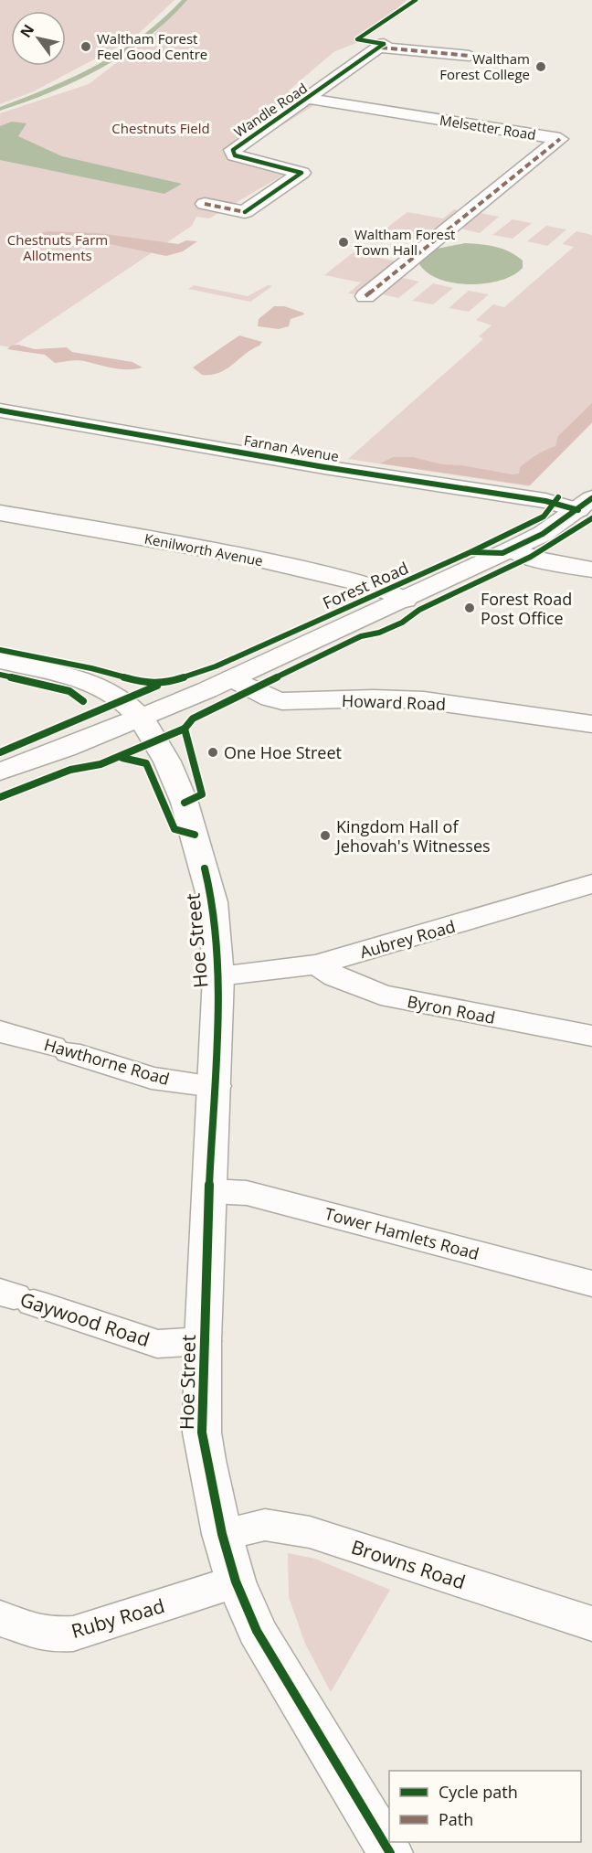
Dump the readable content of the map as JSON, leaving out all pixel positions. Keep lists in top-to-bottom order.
{
  "streets": {
    "street": [
      "Wandle Road",
      "Melsetter Road",
      "Farnan Avenue",
      "Kenilworth Avenue",
      "Forest Road",
      "Howard Road",
      "Aubrey Road",
      "Hoe Street",
      "Byron Road",
      "Hawthorne Road",
      "Tower Hamlets Road",
      "Gaywood Road",
      "Browns Road",
      "Ruby Road"
    ]
  },
  "crossings": [
    ["Wandle Road", "Melsetter Road"],
    ["Farnan Avenue", "Forest Road"],
    ["Kenilworth Avenue", "Forest Road"],
    ["Forest Road", "Howard Road"],
    ["Forest Road", "Hoe Street"],
    ["Aubrey Road", "Hoe Street"],
    ["Aubrey Road", "Byron Road"],
    ["Hoe Street", "Hawthorne Road"],
    ["Hoe Street", "Tower Hamlets Road"],
    ["Hoe Street", "Gaywood Road"],
    ["Hoe Street", "Browns Road"],
    ["Hoe Street", "Ruby Road"]
  ],
  "parks": ["Chestnuts Field", "Chestnuts Farm Allotments"],
  "places": [
    "Waltham Forest Feel Good Centre",
    "Waltham Forest College",
    "Waltham Forest Town Hall",
    "Forest Road Post Office",
    "One Hoe Street",
    "Kingdom Hall of Jehovah's Witnesses"
  ],
  "legend": ["Cycle path", "Path"],
  "north": "top left"
}
